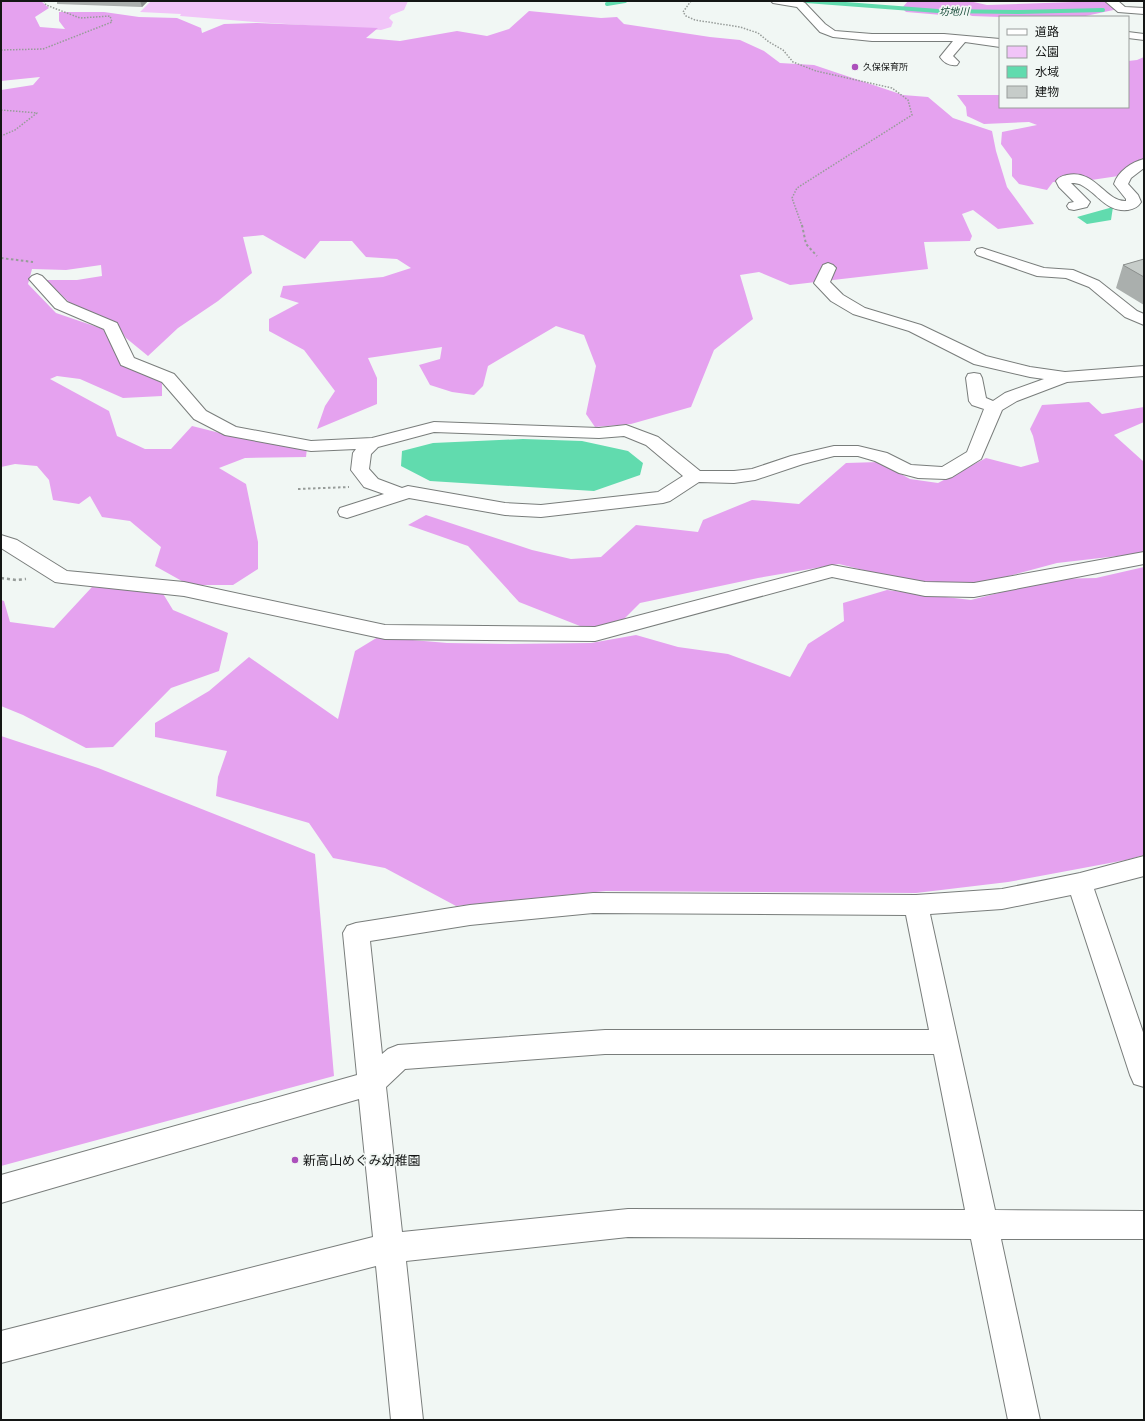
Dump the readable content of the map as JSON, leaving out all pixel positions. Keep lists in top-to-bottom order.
{
  "water": ["坊地川"],
  "places": ["久保保育所", "新高山めぐみ幼稚園"],
  "legend": [
    "道路",
    "公園",
    "水域",
    "建物"
  ]
}
